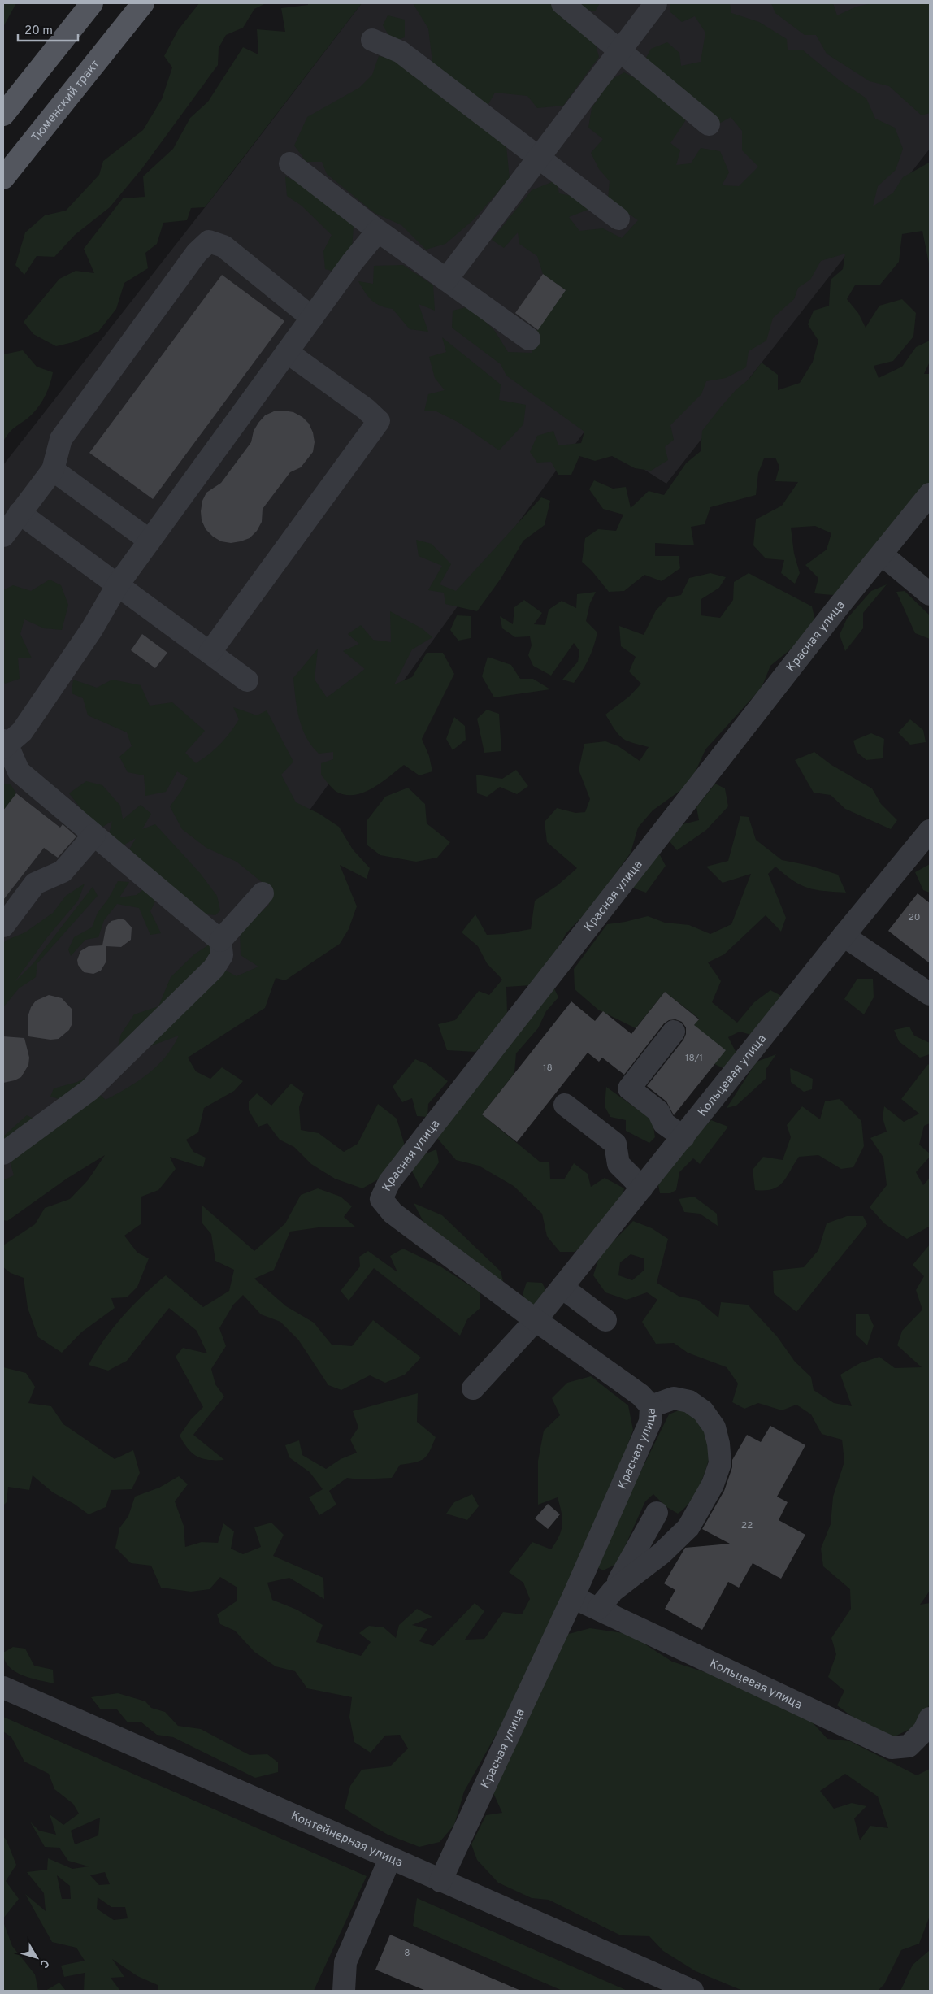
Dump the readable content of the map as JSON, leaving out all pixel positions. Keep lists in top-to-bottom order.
{
  "streets": {
    "main road": ["Тюменский тракт"],
    "street": ["Красная улица", "Кольцевая улица", "Контейнерная улица"]
  },
  "crossings": [
    ["Красная улица", "Кольцевая улица"],
    ["Красная улица", "Контейнерная улица"]
  ],
  "house_numbers": [
    "20",
    "18/1",
    "18",
    "22",
    "8"
  ],
  "scale_bar": "20 m",
  "north": "bottom right"
}
